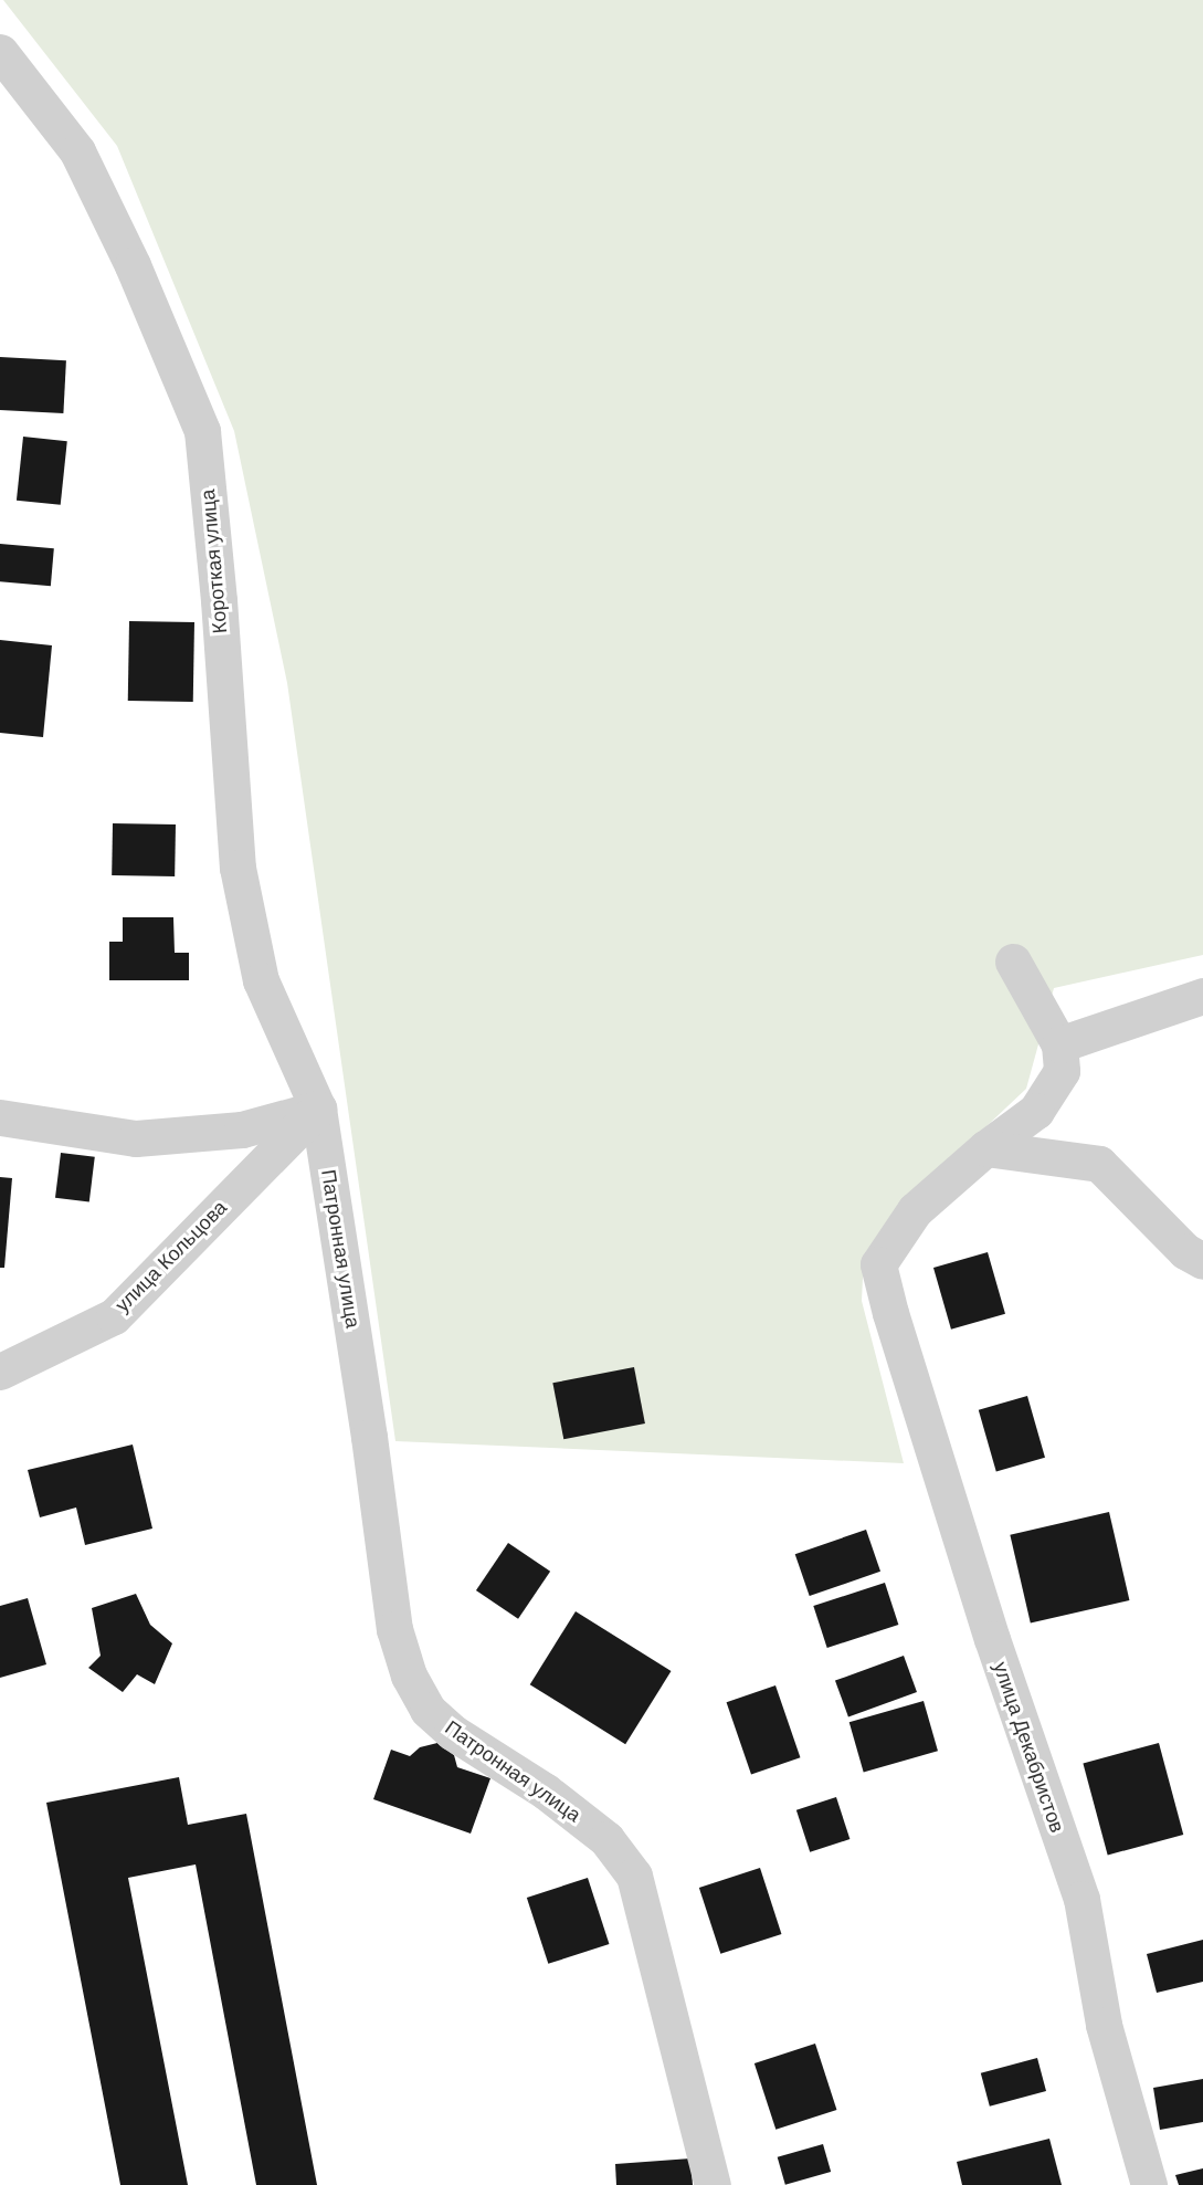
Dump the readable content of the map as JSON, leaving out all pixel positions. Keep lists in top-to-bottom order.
{
  "streets": {
    "street": [
      "Короткая улица",
      "Патронная улица",
      "улица Кольцова",
      "улица Декабристов"
    ]
  },
  "crossings": [
    ["Короткая улица", "Патронная улица"],
    ["Короткая улица", "улица Кольцова"],
    ["Патронная улица", "улица Кольцова"]
  ]
}
